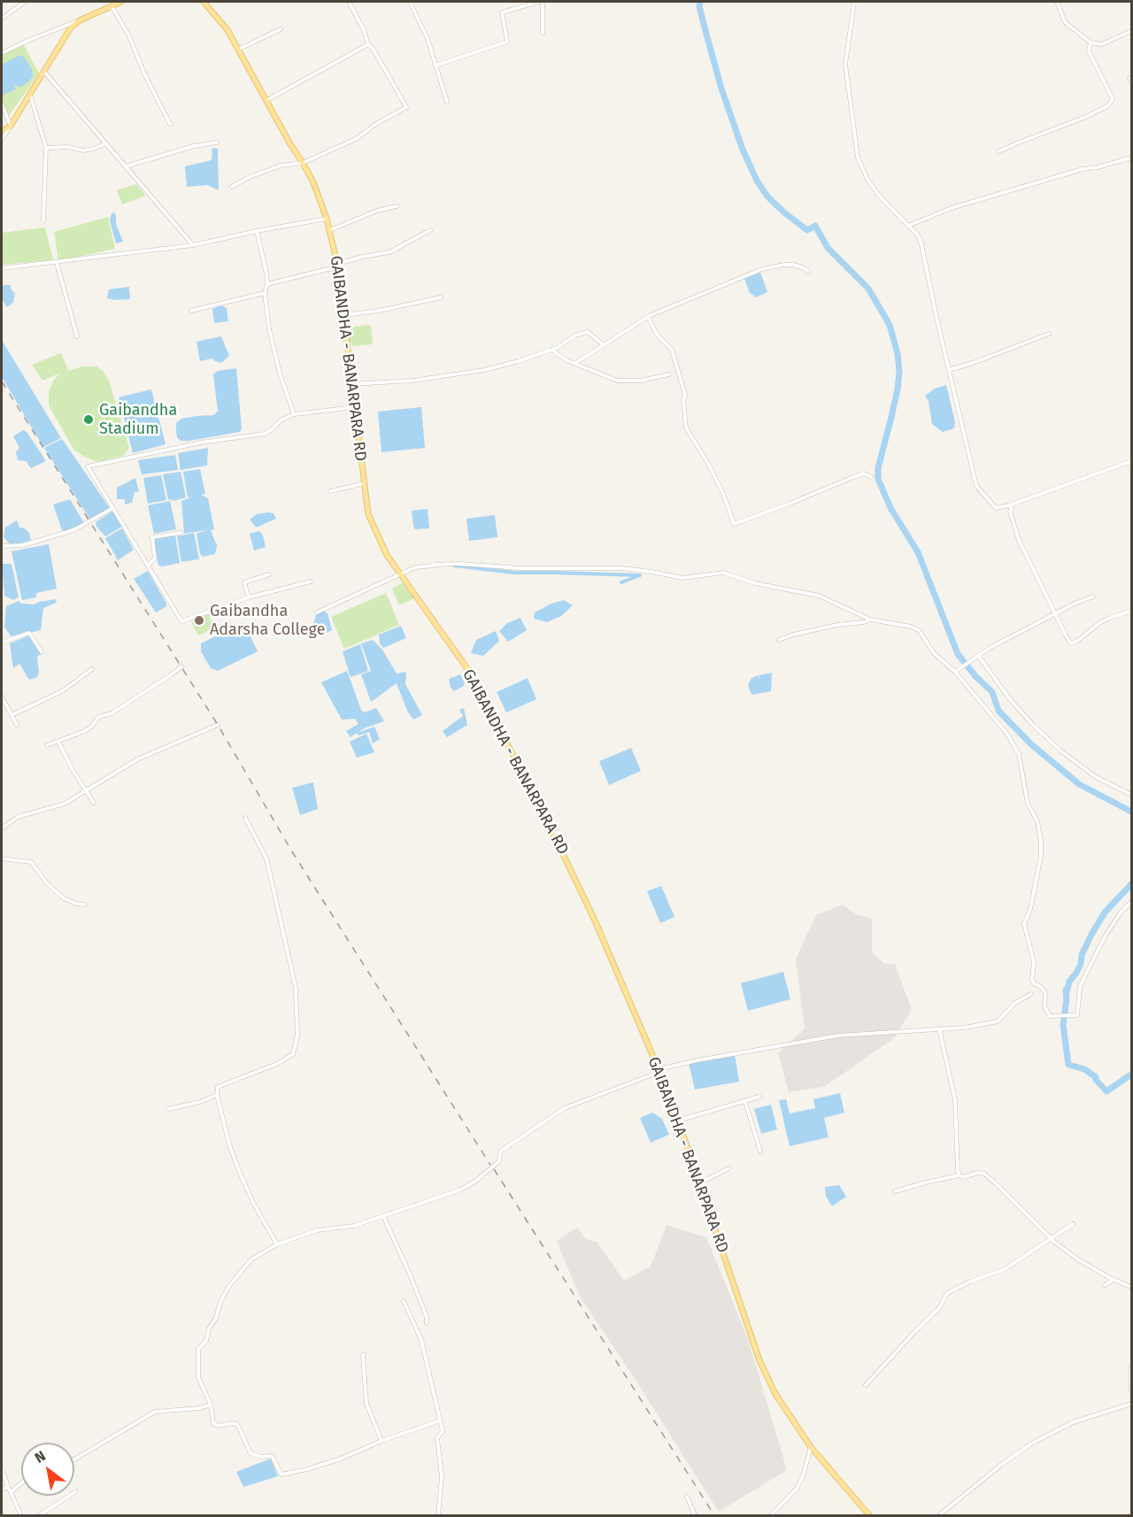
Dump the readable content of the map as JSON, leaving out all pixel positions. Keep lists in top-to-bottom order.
{
  "streets": {
    "main road": ["GAIBANDHA - BANARPARA RD"]
  },
  "places": ["Gaibandha Stadium", "Gaibandha Adarsha College"],
  "north": "top left"
}
